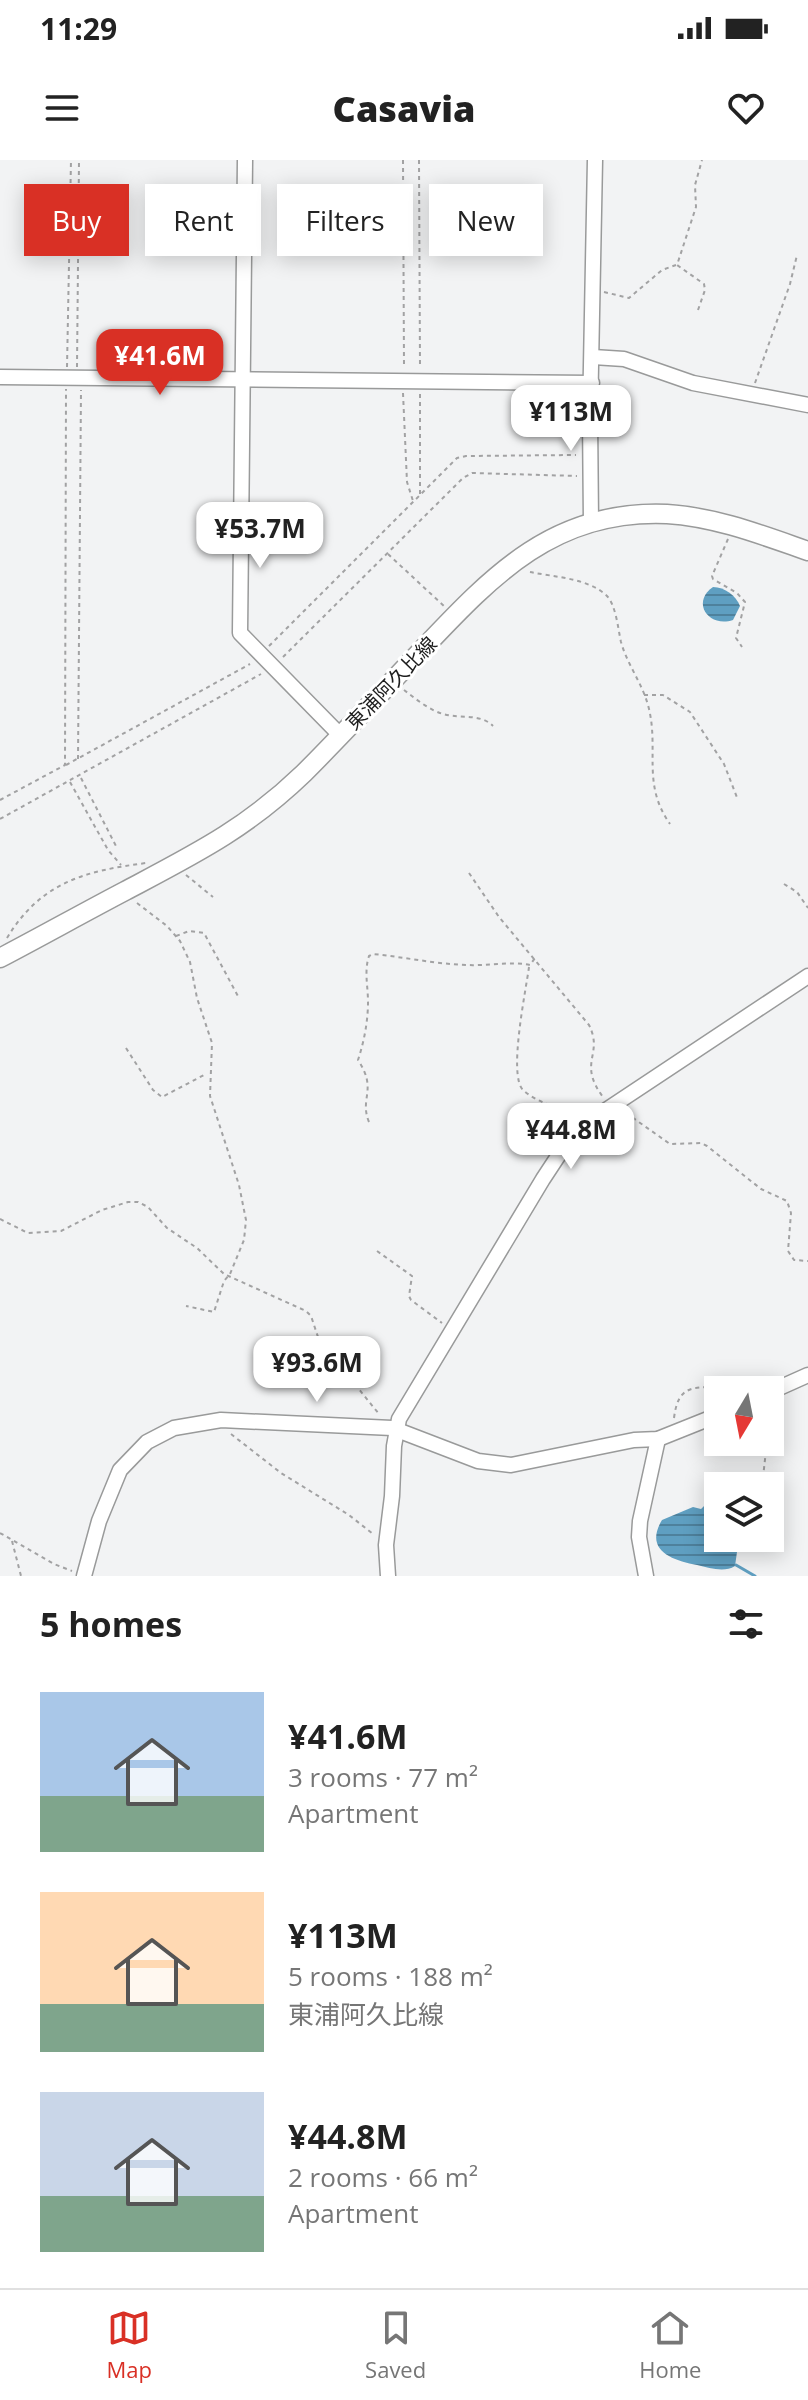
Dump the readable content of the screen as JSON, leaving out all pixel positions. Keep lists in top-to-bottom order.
{
  "streets": {
    "main road": ["東浦阿久比線"]
  },
  "north": "bottom",
  "page": {
    "status": "11:29",
    "header": "Casavia",
    "chip": [
      "Buy",
      "Rent",
      "Filters",
      "New"
    ],
    "price": [
      "¥41.6M",
      "¥113M",
      "¥53.7M",
      "¥44.8M",
      "¥93.6M"
    ],
    "heading": "5 homes",
    "list": [
      {
        "name": "¥41.6M",
        "note": "3 rooms · 77 m² · Apartment"
      },
      {
        "name": "¥113M",
        "note": "5 rooms · 188 m² · 東浦阿久比線"
      },
      {
        "name": "¥44.8M",
        "note": "2 rooms · 66 m² · Apartment"
      }
    ],
    "tabs": ["Map", "Saved", "Home"]
  }
}
